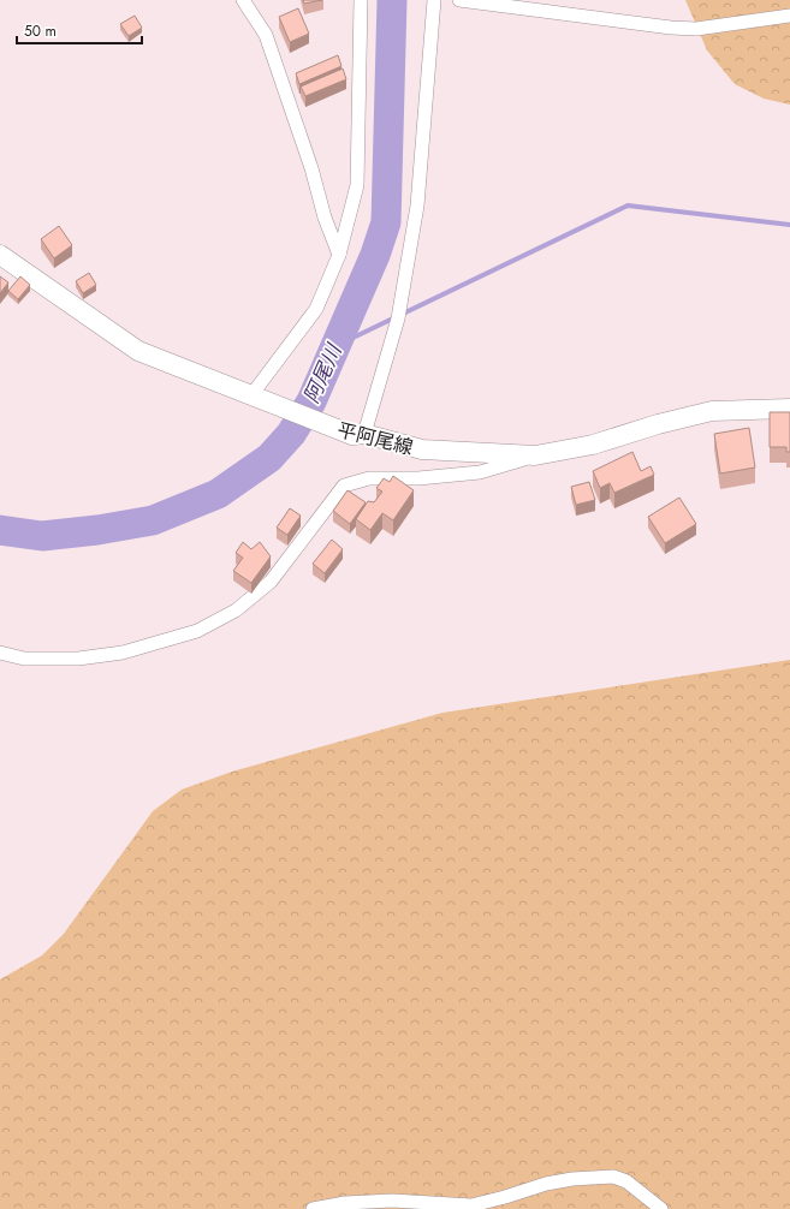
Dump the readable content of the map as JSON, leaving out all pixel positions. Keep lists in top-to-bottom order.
{
  "streets": {
    "main road": ["平阿尾線"]
  },
  "water": ["阿尾川"],
  "scale_bar": "50 m"
}
